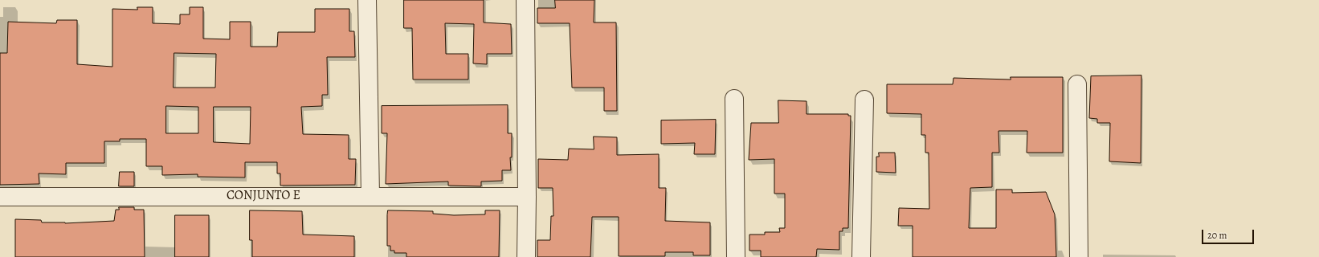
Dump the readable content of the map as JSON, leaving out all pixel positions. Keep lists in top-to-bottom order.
{
  "streets": {
    "street": ["CONJUNTO E"]
  },
  "scale_bar": "20 m"
}
